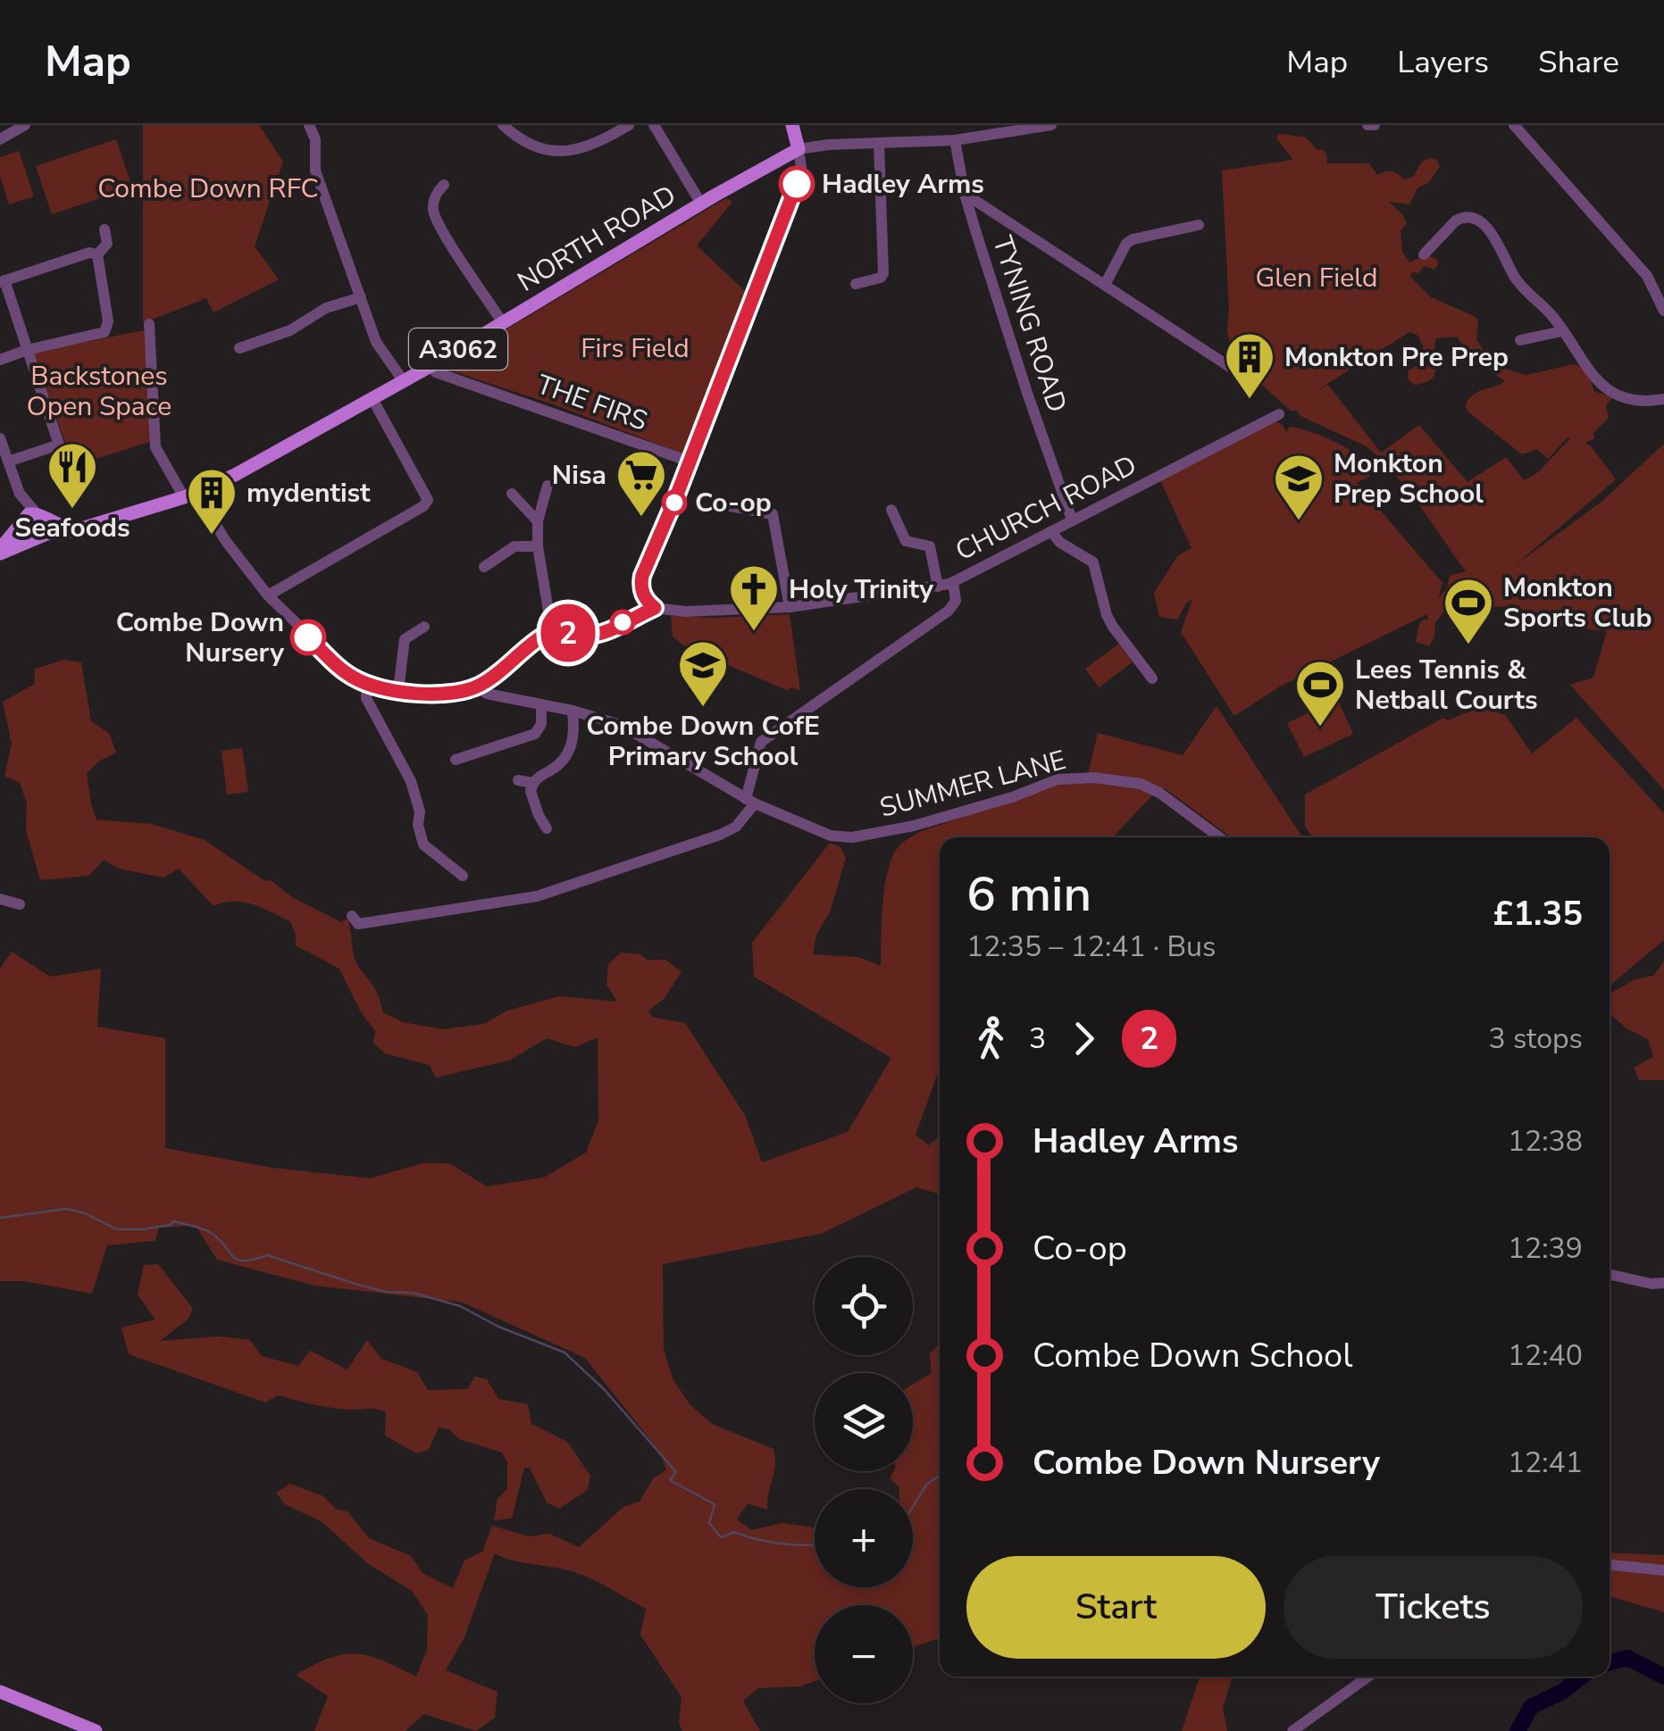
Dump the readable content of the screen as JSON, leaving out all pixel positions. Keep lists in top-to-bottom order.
{
  "streets": {
    "main road": ["NORTH ROAD", "A3062"],
    "street": [
      "TYNING ROAD",
      "THE FIRS",
      "CHURCH ROAD",
      "SUMMER LANE"
    ]
  },
  "crossings": [
    ["NORTH ROAD", "TYNING ROAD"],
    ["NORTH ROAD", "A3062"],
    ["NORTH ROAD", "THE FIRS"],
    ["TYNING ROAD", "CHURCH ROAD"]
  ],
  "parks": [
    "Combe Down RFC",
    "Glen Field",
    "Firs Field",
    "Backstones Open Space"
  ],
  "places": {
    "other": ["Hadley Arms", "Co-op", "Combe Down Nursery"],
    "building": ["Monkton Pre Prep", "mydentist"],
    "restaurant": ["Seafoods"],
    "supermarket": ["Nisa"],
    "school or university": ["Monkton Prep School", "Combe Down CofE Primary School"],
    "church": ["Holy Trinity"],
    "sports": ["Monkton Sports Club", "Lees Tennis & Netball Courts"]
  },
  "lines": ["bus line 2"],
  "page": {
    "header": "Map",
    "nav": ["Map", "Layers", "Share"],
    "on_map": "2",
    "heading": ["6 min", "12:35 – 12:41 · Bus", "£1.35"],
    "legs": ["3", "2", "3 stops"],
    "list": [
      {
        "name": "Hadley Arms",
        "value": "12:38"
      },
      {
        "name": "Co-op",
        "value": "12:39"
      },
      {
        "name": "Combe Down School",
        "value": "12:40"
      },
      {
        "name": "Combe Down Nursery",
        "value": "12:41"
      }
    ],
    "map_buttons": ["+", "−"],
    "buttons": ["Start", "Tickets"]
  }
}
